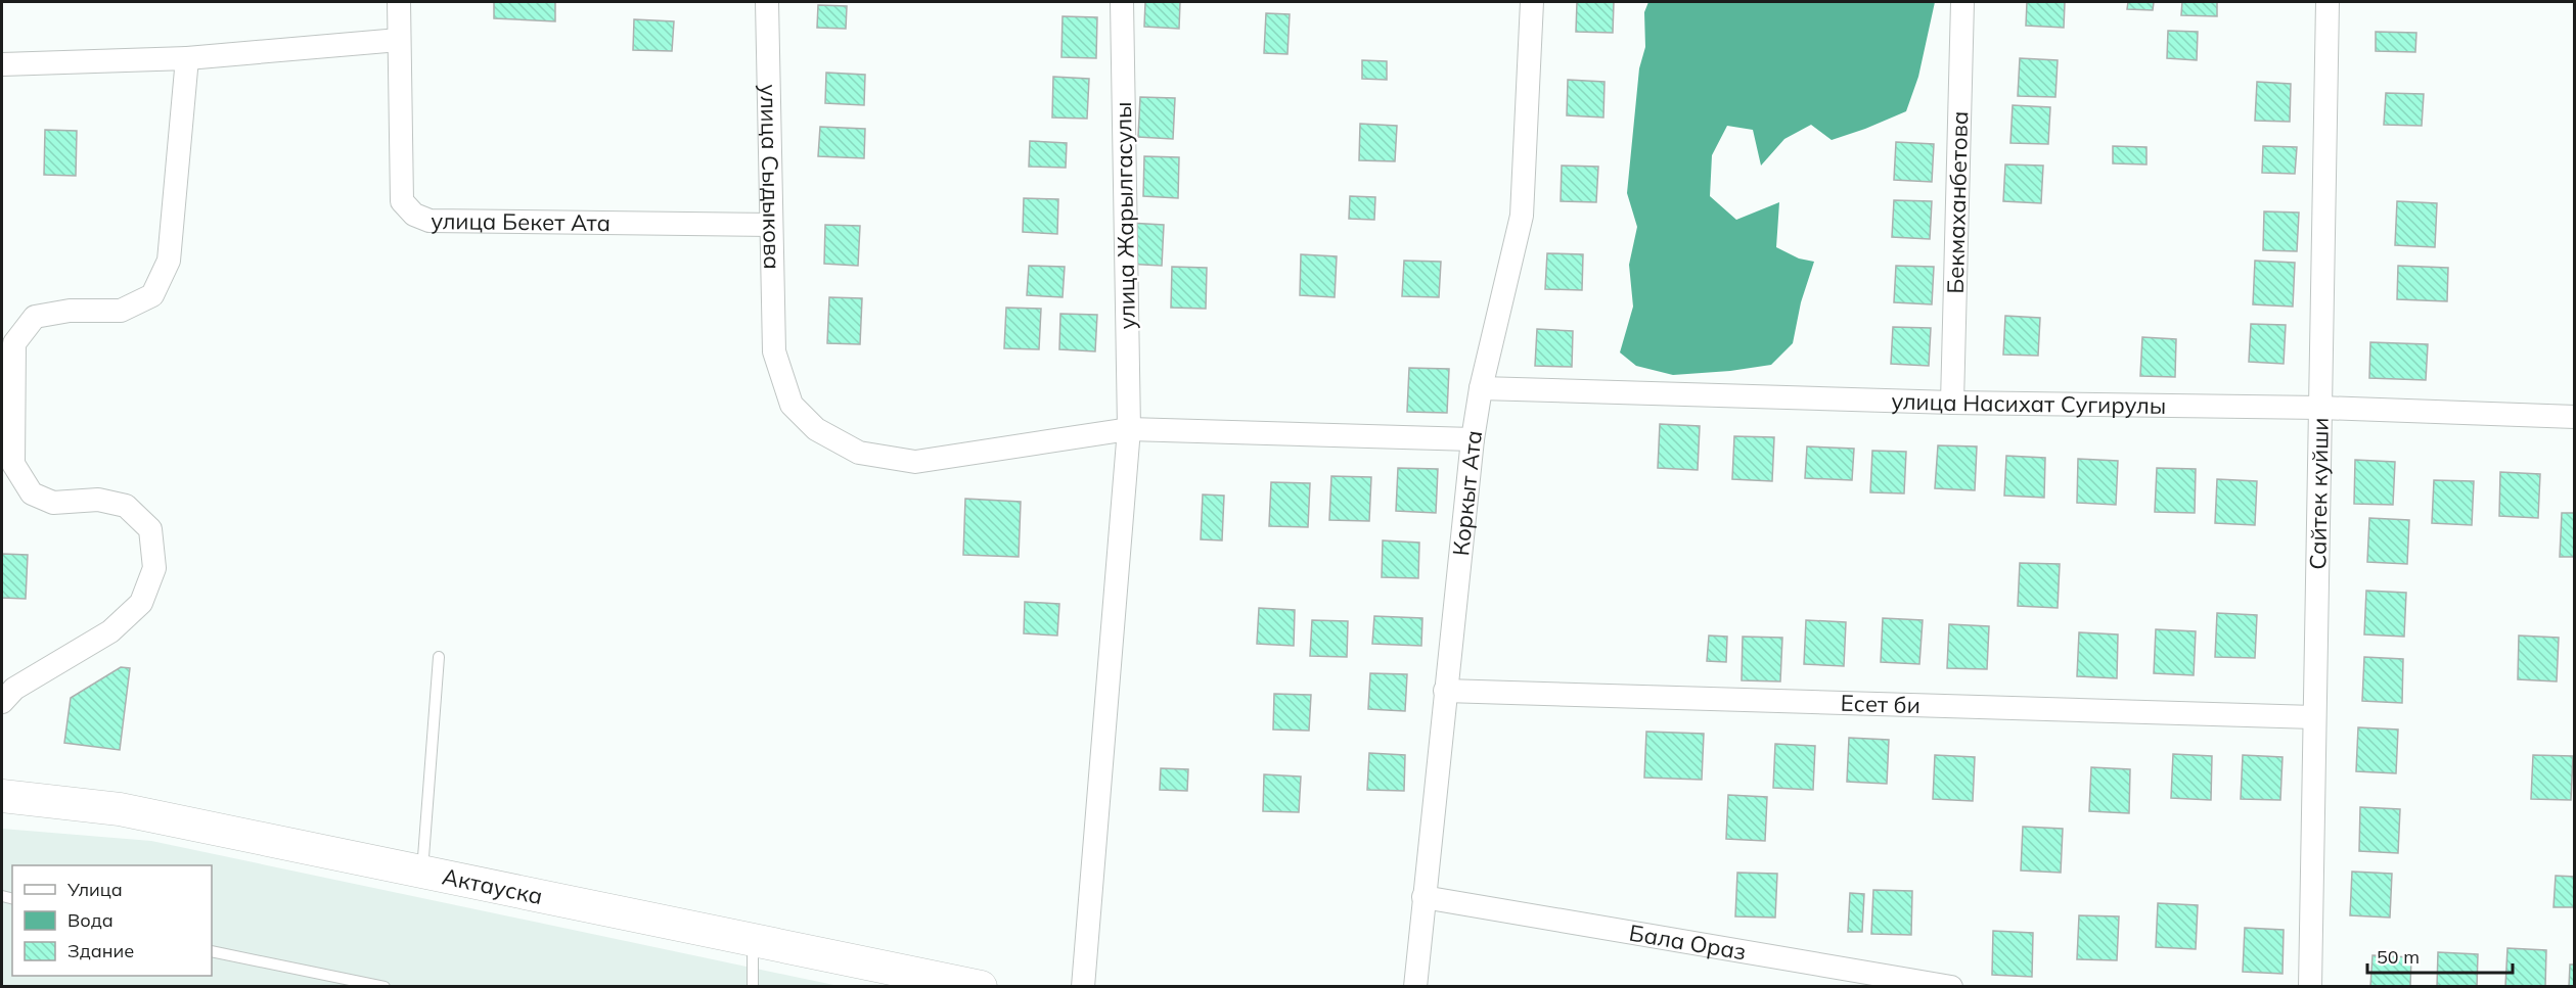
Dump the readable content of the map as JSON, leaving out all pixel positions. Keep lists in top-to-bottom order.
{
  "streets": {
    "main road": ["Актауска"],
    "street": [
      "улица Сыдыкова",
      "Бекмаханбетова",
      "улица Жарылгасулы",
      "улица Бекет Ата",
      "улица Насихат Сугирулы",
      "Коркыт Ата",
      "Сайтек куйши",
      "Есет би",
      "Бала Ораз"
    ]
  },
  "crossings": [
    ["улица Сыдыкова", "улица Жарылгасулы"],
    ["улица Сыдыкова", "улица Бекет Ата"],
    ["улица Сыдыкова", "Коркыт Ата"],
    ["Бекмаханбетова", "улица Насихат Сугирулы"],
    ["улица Насихат Сугирулы", "Коркыт Ата"],
    ["улица Насихат Сугирулы", "Сайтек куйши"],
    ["Коркыт Ата", "Есет би"],
    ["Коркыт Ата", "Бала Ораз"],
    ["Сайтек куйши", "Есет би"]
  ],
  "legend": ["Улица", "Вода", "Здание"],
  "scale_bar": "50 m"
}
